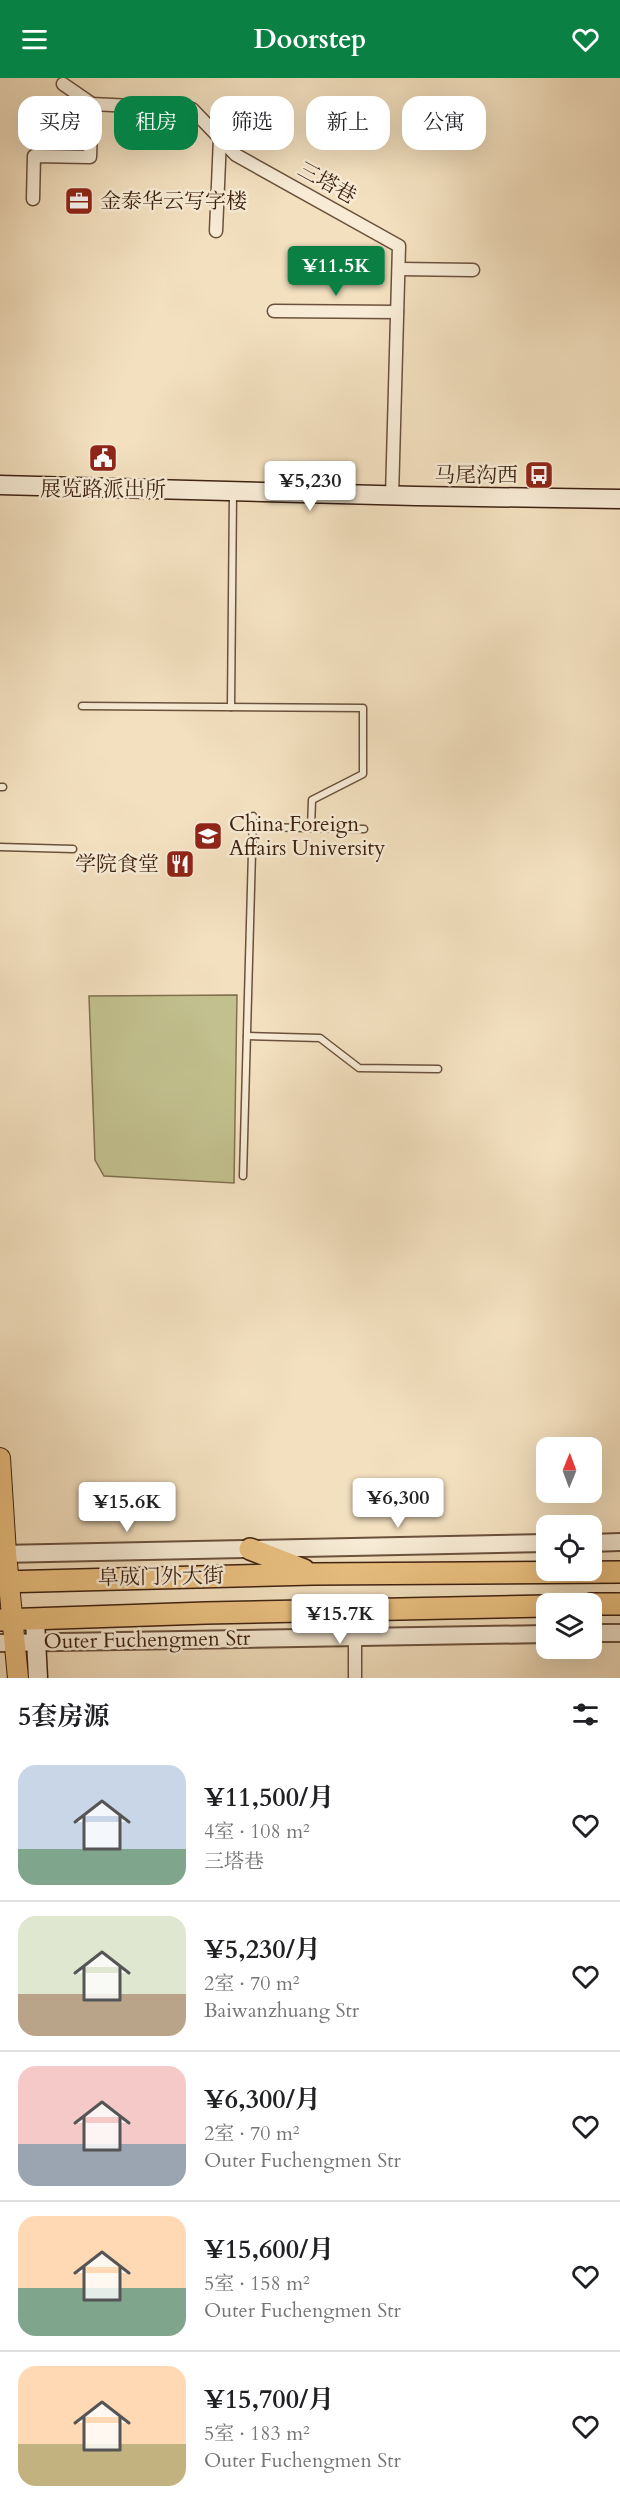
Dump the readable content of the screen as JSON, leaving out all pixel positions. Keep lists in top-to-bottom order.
{
  "streets": {
    "highway": ["阜成门外大街"],
    "street": ["三塔巷", "Outer Fuchengmen Str"]
  },
  "places": {
    "office": ["金泰华云写字楼"],
    "public building": ["展览路派出所"],
    "bus stop": ["马尾沟西"],
    "school or university": ["China Foreign Affairs University"],
    "restaurant": ["学院食堂"]
  },
  "north": "top",
  "page": {
    "header": "Doorstep",
    "chip": [
      "买房",
      "租房",
      "筛选",
      "新上",
      "公寓"
    ],
    "price": [
      "¥11.5K",
      "¥5,230",
      "¥6,300",
      "¥15.6K",
      "¥15.7K"
    ],
    "heading": "5套房源",
    "list": [
      {
        "name": "¥11,500/月",
        "note": "4室 · 108 m² · 三塔巷"
      },
      {
        "name": "¥5,230/月",
        "note": "2室 · 70 m² · Baiwanzhuang Str"
      },
      {
        "name": "¥6,300/月",
        "note": "2室 · 70 m² · Outer Fuchengmen Str"
      },
      {
        "name": "¥15,600/月",
        "note": "5室 · 158 m² · Outer Fuchengmen Str"
      },
      {
        "name": "¥15,700/月",
        "note": "5室 · 183 m² · Outer Fuchengmen Str"
      }
    ]
  }
}
